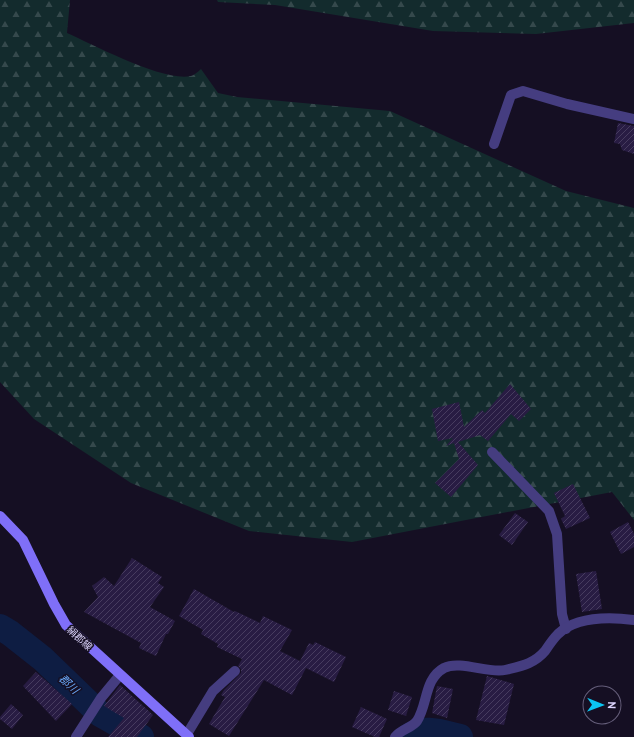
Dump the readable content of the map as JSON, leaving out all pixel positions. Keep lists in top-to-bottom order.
{
  "streets": {
    "main road": ["絹郡線"]
  },
  "water": ["郡川"],
  "north": "right"
}
